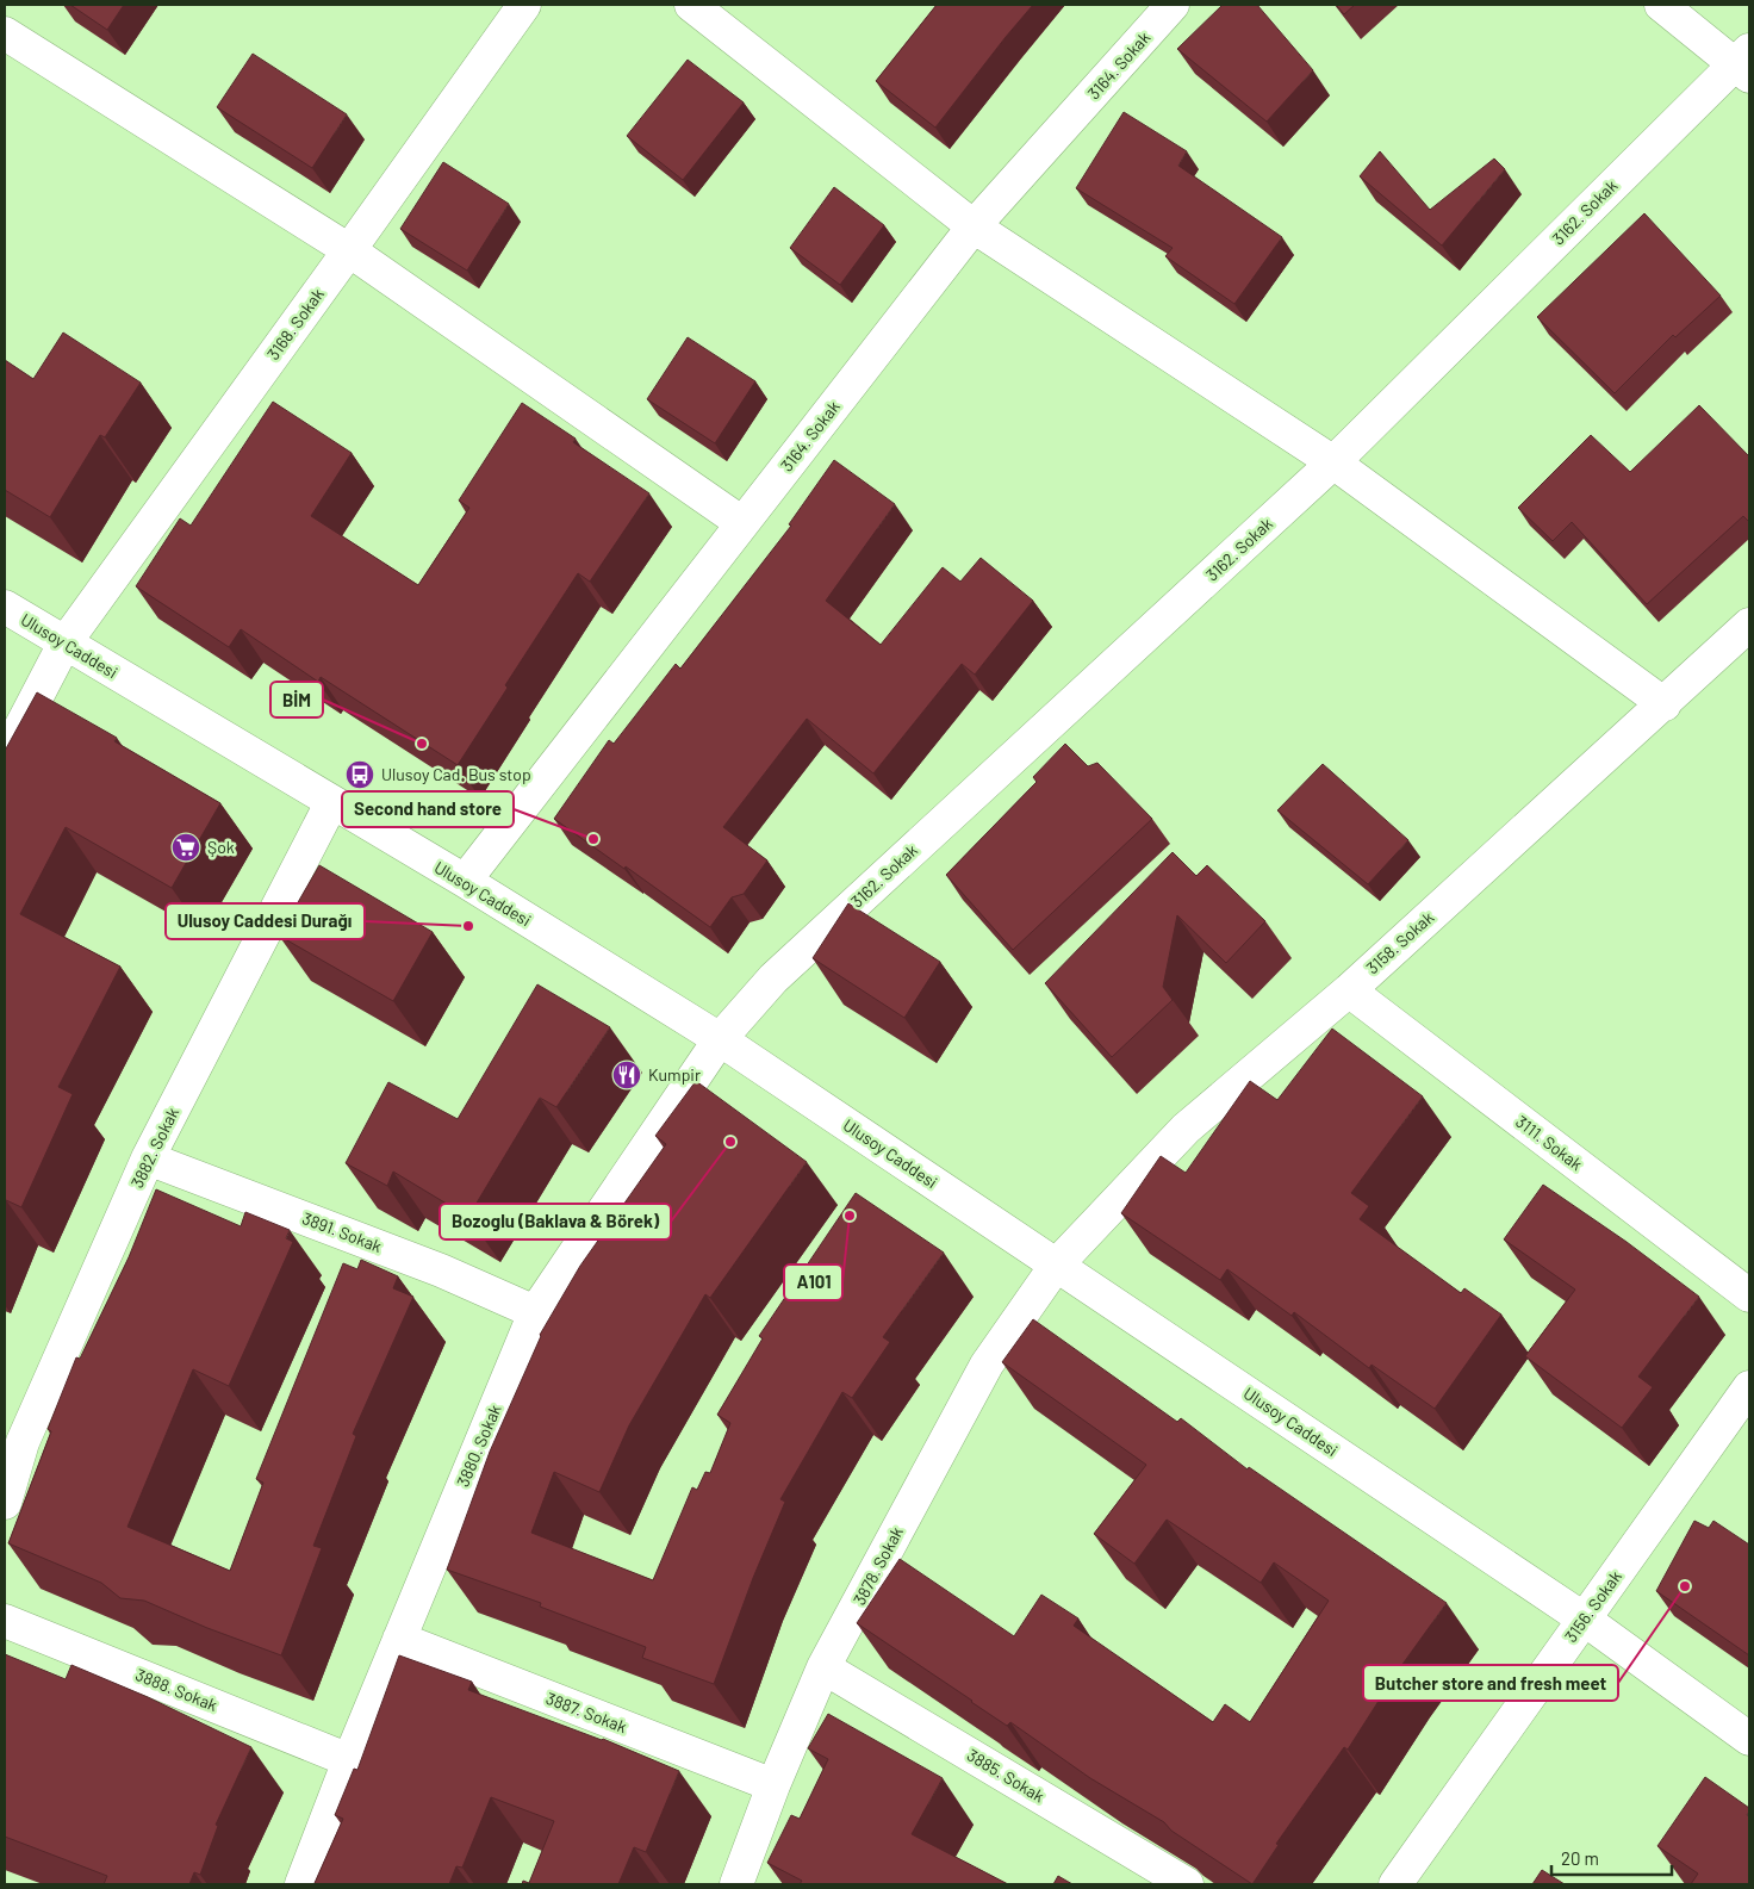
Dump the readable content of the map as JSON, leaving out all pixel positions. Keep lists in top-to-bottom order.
{
  "streets": {
    "street": [
      "3164. Sokak",
      "3162. Sokak",
      "3168. Sokak",
      "Ulusoy Caddesi",
      "3158. Sokak",
      "3111. Sokak",
      "3882. Sokak",
      "3891. Sokak",
      "3880. Sokak",
      "3878. Sokak",
      "3156. Sokak",
      "3888. Sokak",
      "3887. Sokak",
      "3885. Sokak"
    ]
  },
  "crossings": [
    ["3164. Sokak", "Ulusoy Caddesi"],
    ["3162. Sokak", "Ulusoy Caddesi"],
    ["3162. Sokak", "3880. Sokak"],
    ["3168. Sokak", "Ulusoy Caddesi"],
    ["Ulusoy Caddesi", "3158. Sokak"],
    ["Ulusoy Caddesi", "3882. Sokak"],
    ["Ulusoy Caddesi", "3880. Sokak"],
    ["Ulusoy Caddesi", "3878. Sokak"],
    ["Ulusoy Caddesi", "3156. Sokak"],
    ["3158. Sokak", "3111. Sokak"],
    ["3158. Sokak", "3878. Sokak"],
    ["3882. Sokak", "3891. Sokak"],
    ["3891. Sokak", "3880. Sokak"],
    ["3880. Sokak", "3888. Sokak"],
    ["3880. Sokak", "3887. Sokak"],
    ["3878. Sokak", "3887. Sokak"],
    ["3878. Sokak", "3885. Sokak"]
  ],
  "places": {
    "other": [
      "BİM",
      "Second hand store",
      "Ulusoy Caddesi Durağı",
      "Bozoglu (Baklava & Börek)",
      "A101",
      "Butcher store and fresh meet"
    ],
    "bus stop": ["Ulusoy Cad. Bus stop"],
    "supermarket": ["Şok"],
    "restaurant": ["Kumpir"]
  },
  "scale_bar": "20 m"
}
